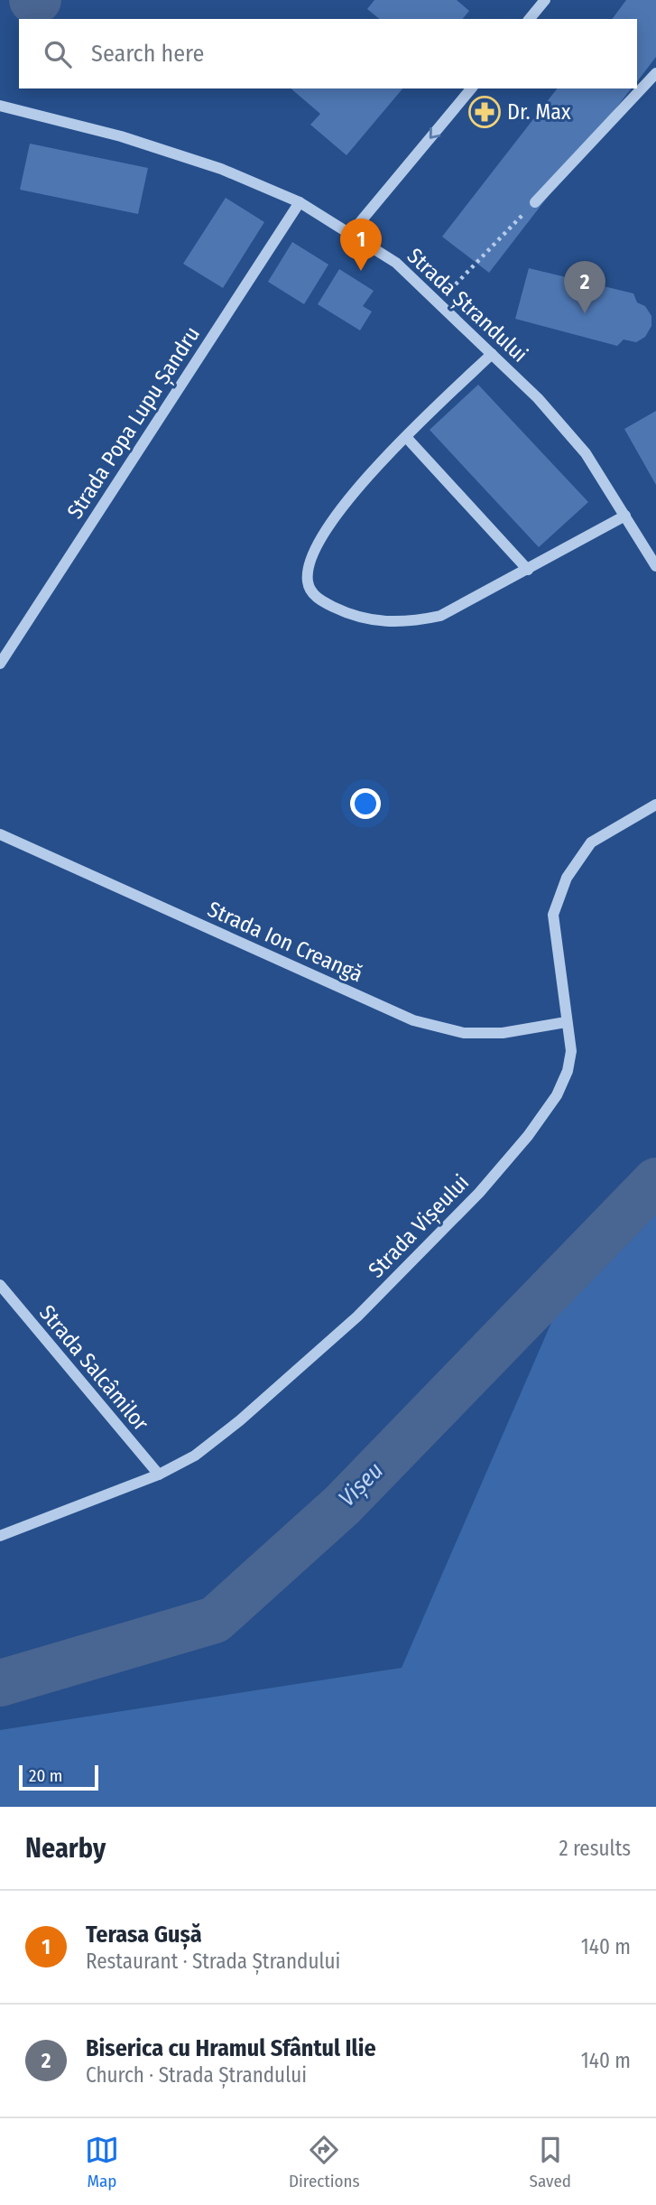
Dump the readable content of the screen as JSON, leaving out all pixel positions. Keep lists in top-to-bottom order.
{
  "streets": {
    "street": [
      "Strada Ștrandului",
      "Strada Popa Lupu Șandru",
      "Strada Ion Creangă",
      "Strada Vișeului",
      "Strada Salcâmilor"
    ]
  },
  "crossings": [
    ["Strada Ștrandului", "Strada Popa Lupu Șandru"],
    ["Strada Ion Creangă", "Strada Vișeului"],
    ["Strada Vișeului", "Strada Salcâmilor"]
  ],
  "water": ["Vișeu"],
  "places": {
    "pharmacy": ["Dr. Max"]
  },
  "scale_bar": "20 m",
  "page": {
    "search": "Search here",
    "pins": ["1", "2"],
    "scale": "20 m",
    "heading": ["Nearby", "2 results"],
    "list": [
      {
        "mark": "1",
        "name": "Terasa Gușă",
        "note": "Restaurant · Strada Ștrandului",
        "value": "140 m"
      },
      {
        "mark": "2",
        "name": "Biserica cu Hramul Sfântul Ilie",
        "note": "Church · Strada Ștrandului",
        "value": "140 m"
      }
    ],
    "nav": ["Map", "Directions", "Saved"]
  }
}
